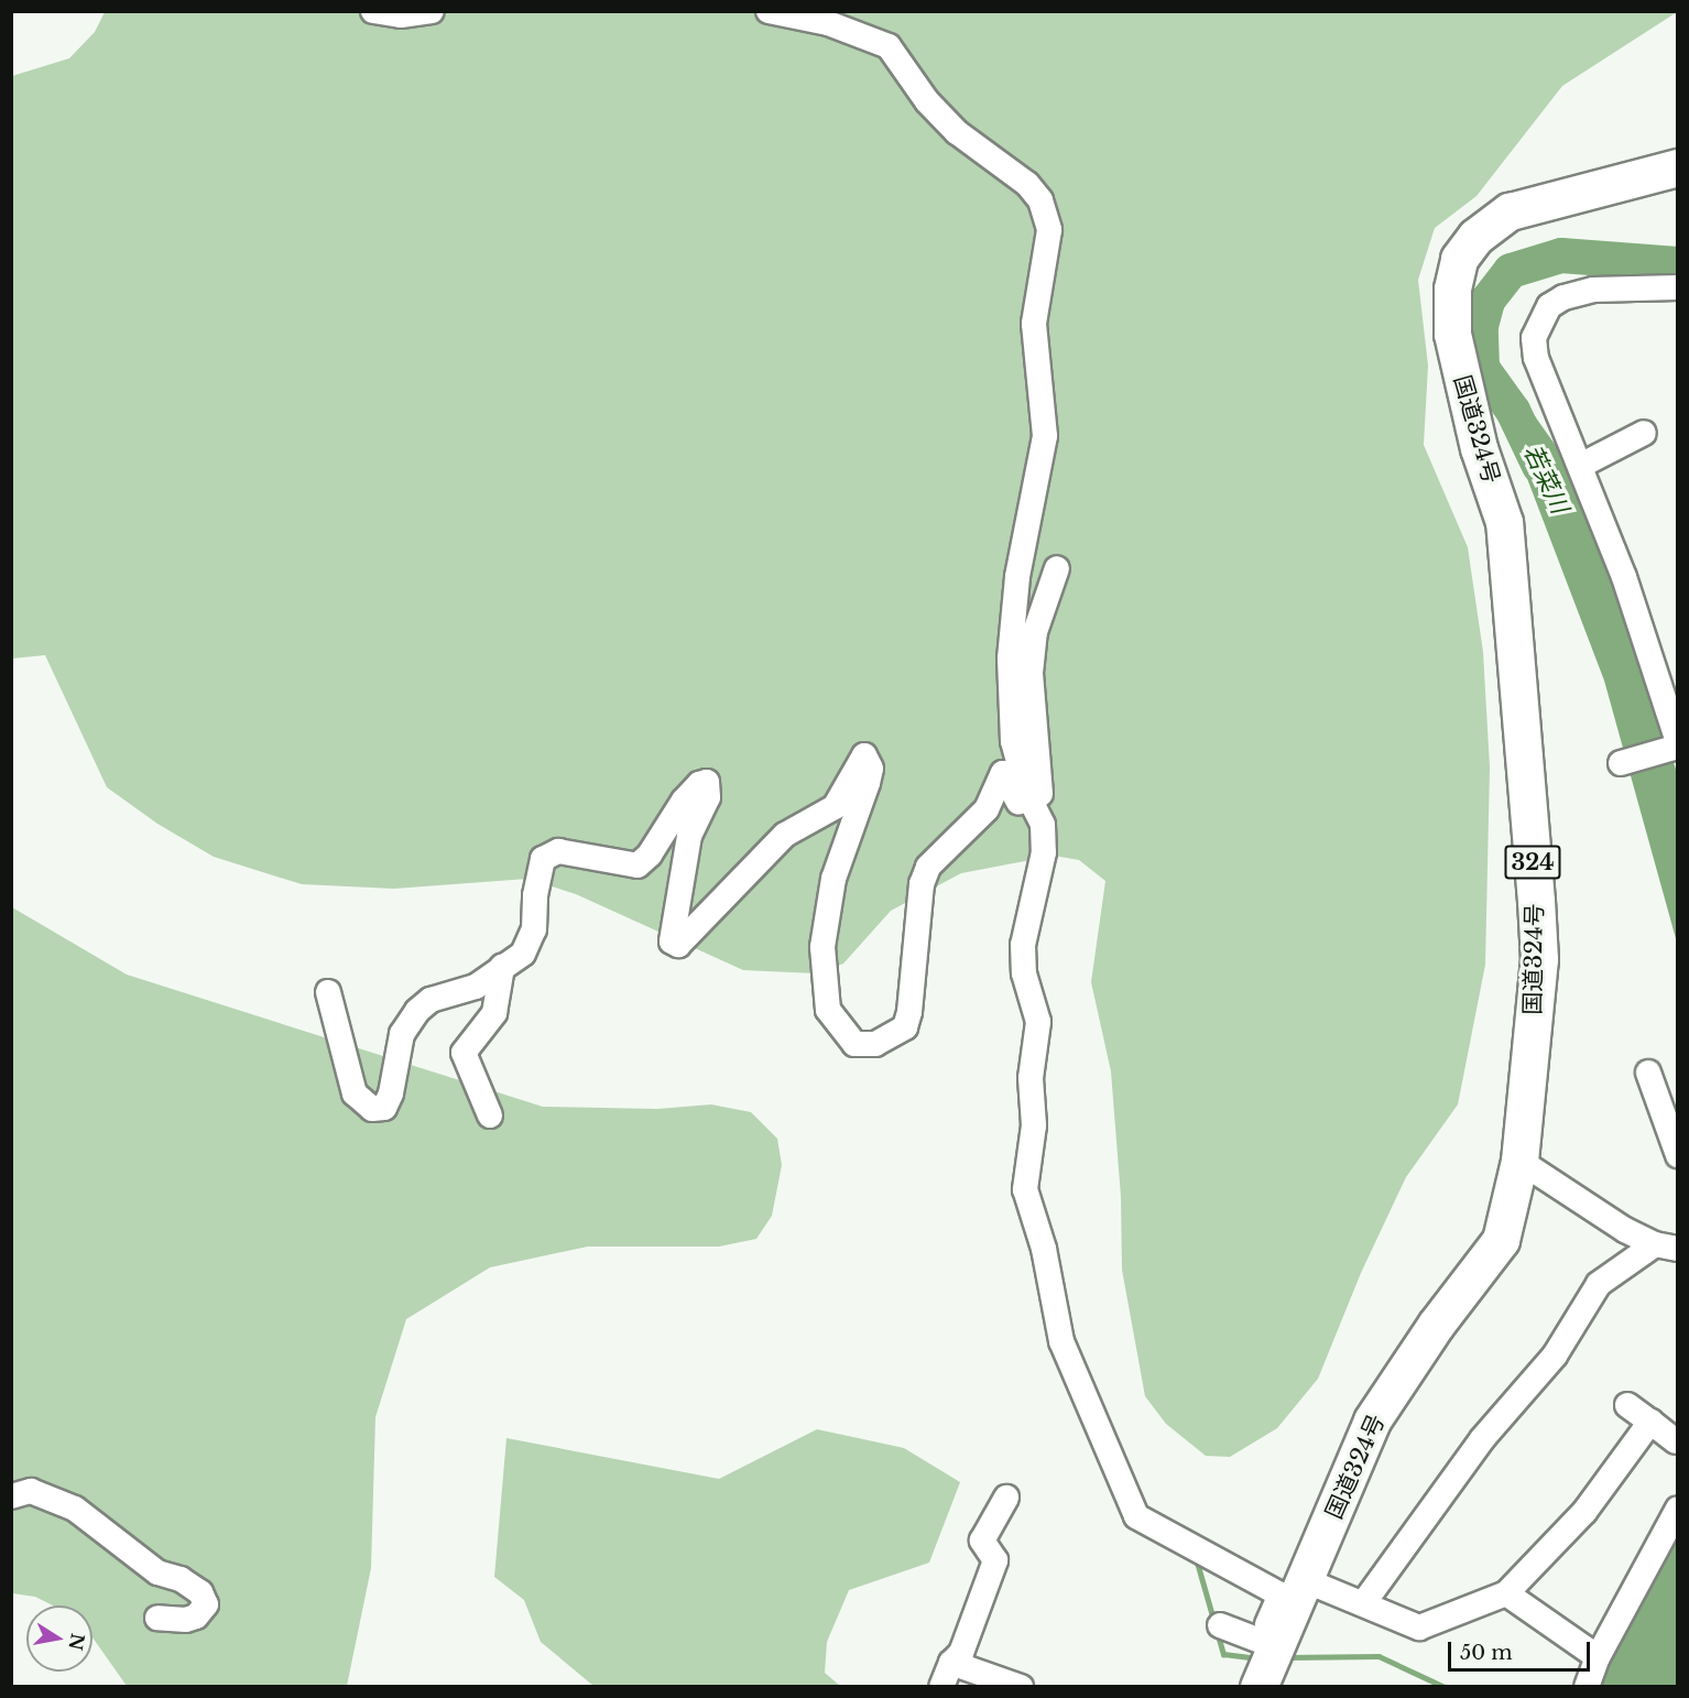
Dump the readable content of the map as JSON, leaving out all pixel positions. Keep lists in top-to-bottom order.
{
  "streets": {
    "highway": ["国道324号", "324"]
  },
  "water": ["若菜川"],
  "scale_bar": "50 m",
  "north": "right"
}
